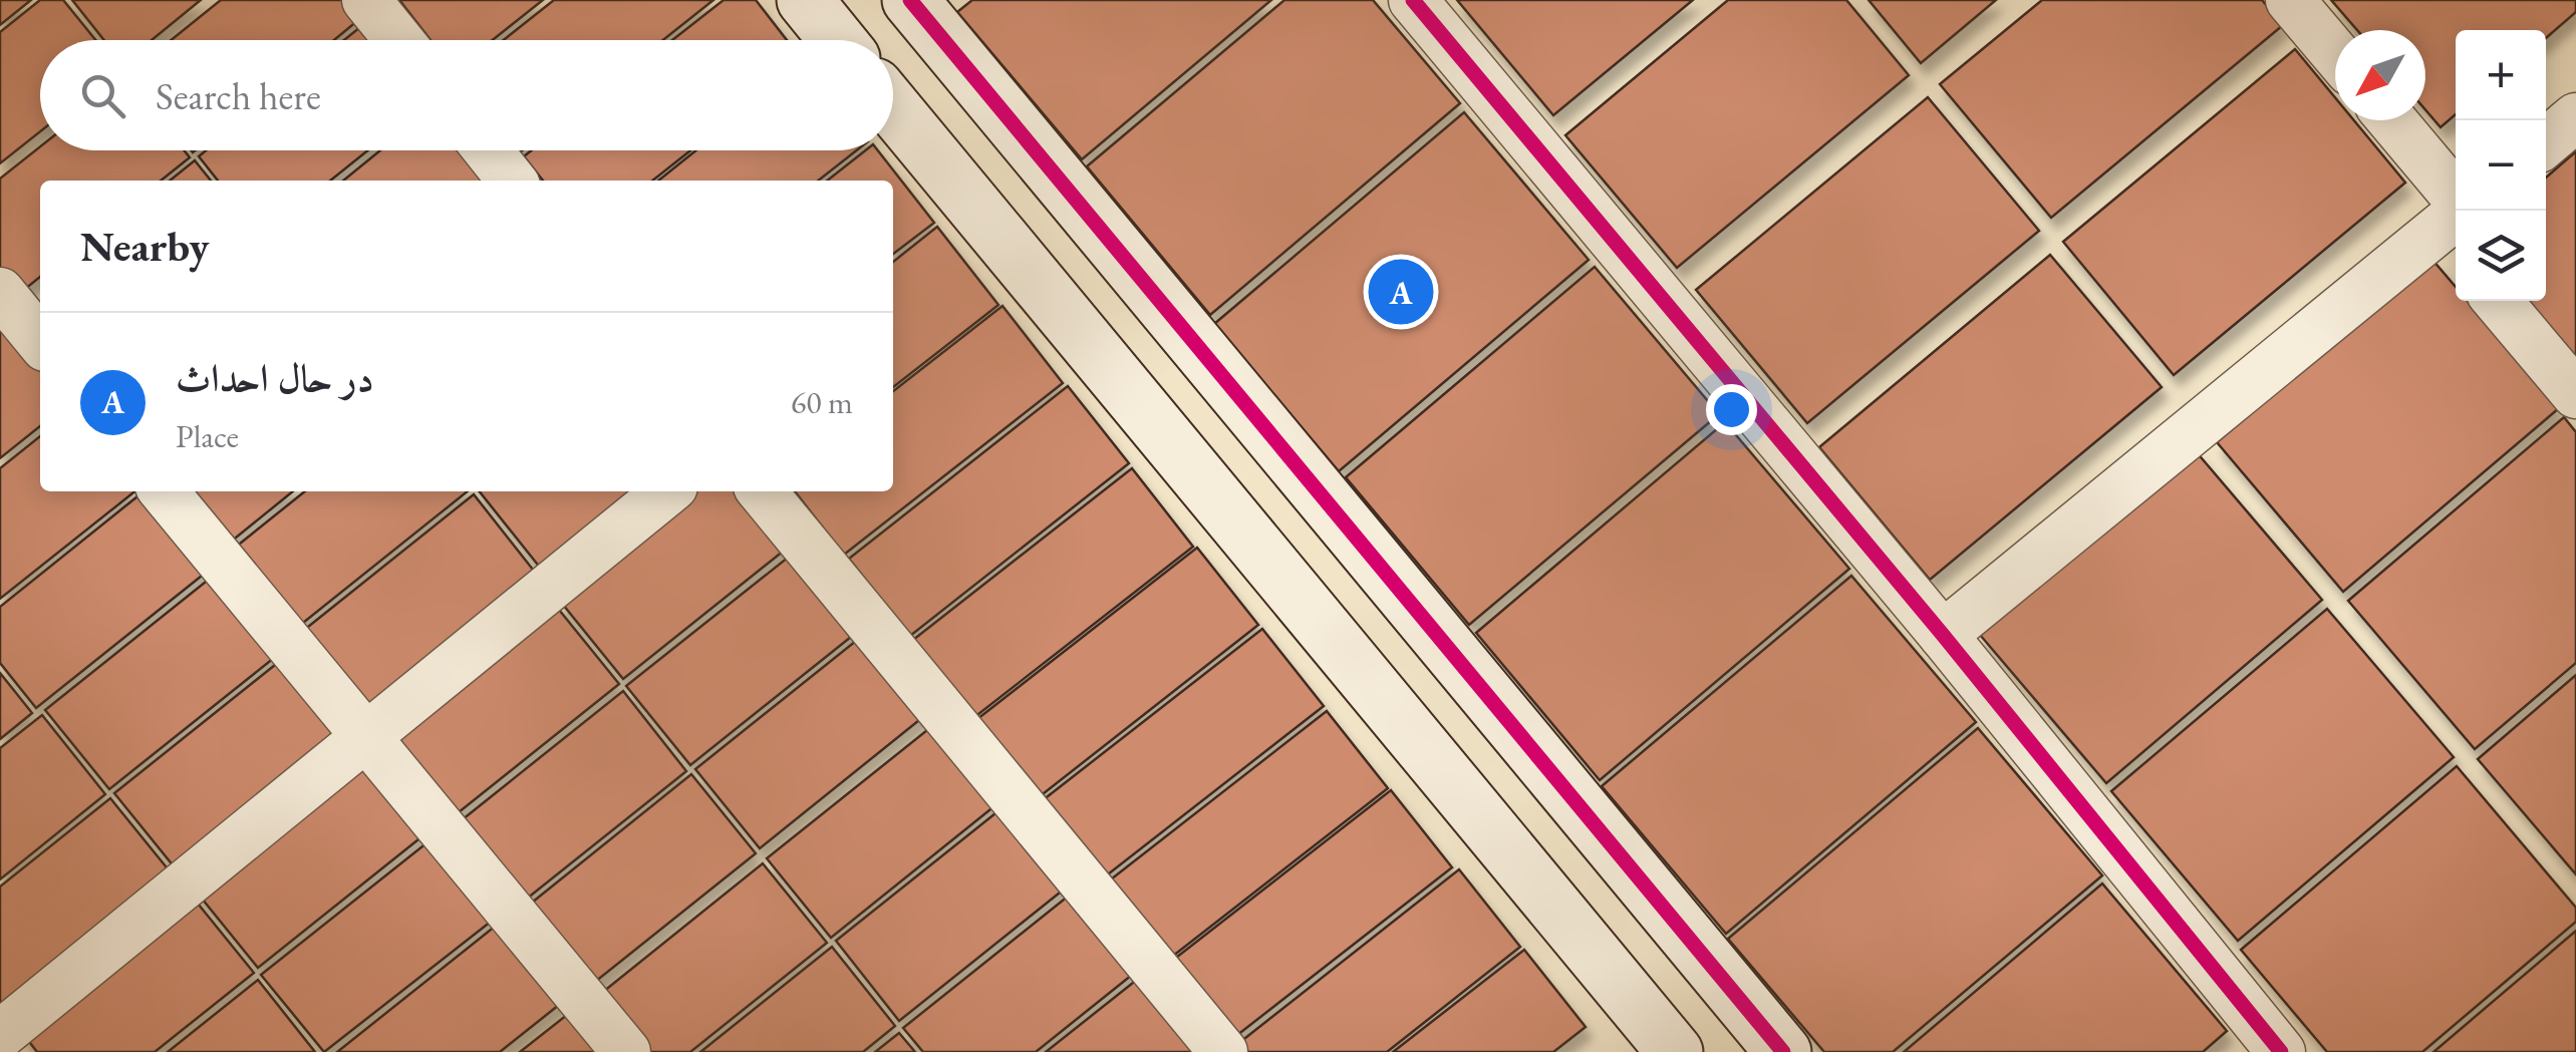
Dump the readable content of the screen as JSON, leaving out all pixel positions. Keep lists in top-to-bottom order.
{
  "north": "bottom left",
  "page": {
    "map_buttons": ["+", "−"],
    "search": "Search here",
    "heading": "Nearby",
    "pins": "A",
    "list": [
      {
        "mark": "A",
        "name": "در حال احداث",
        "note": "Place",
        "value": "60 m"
      }
    ]
  }
}
